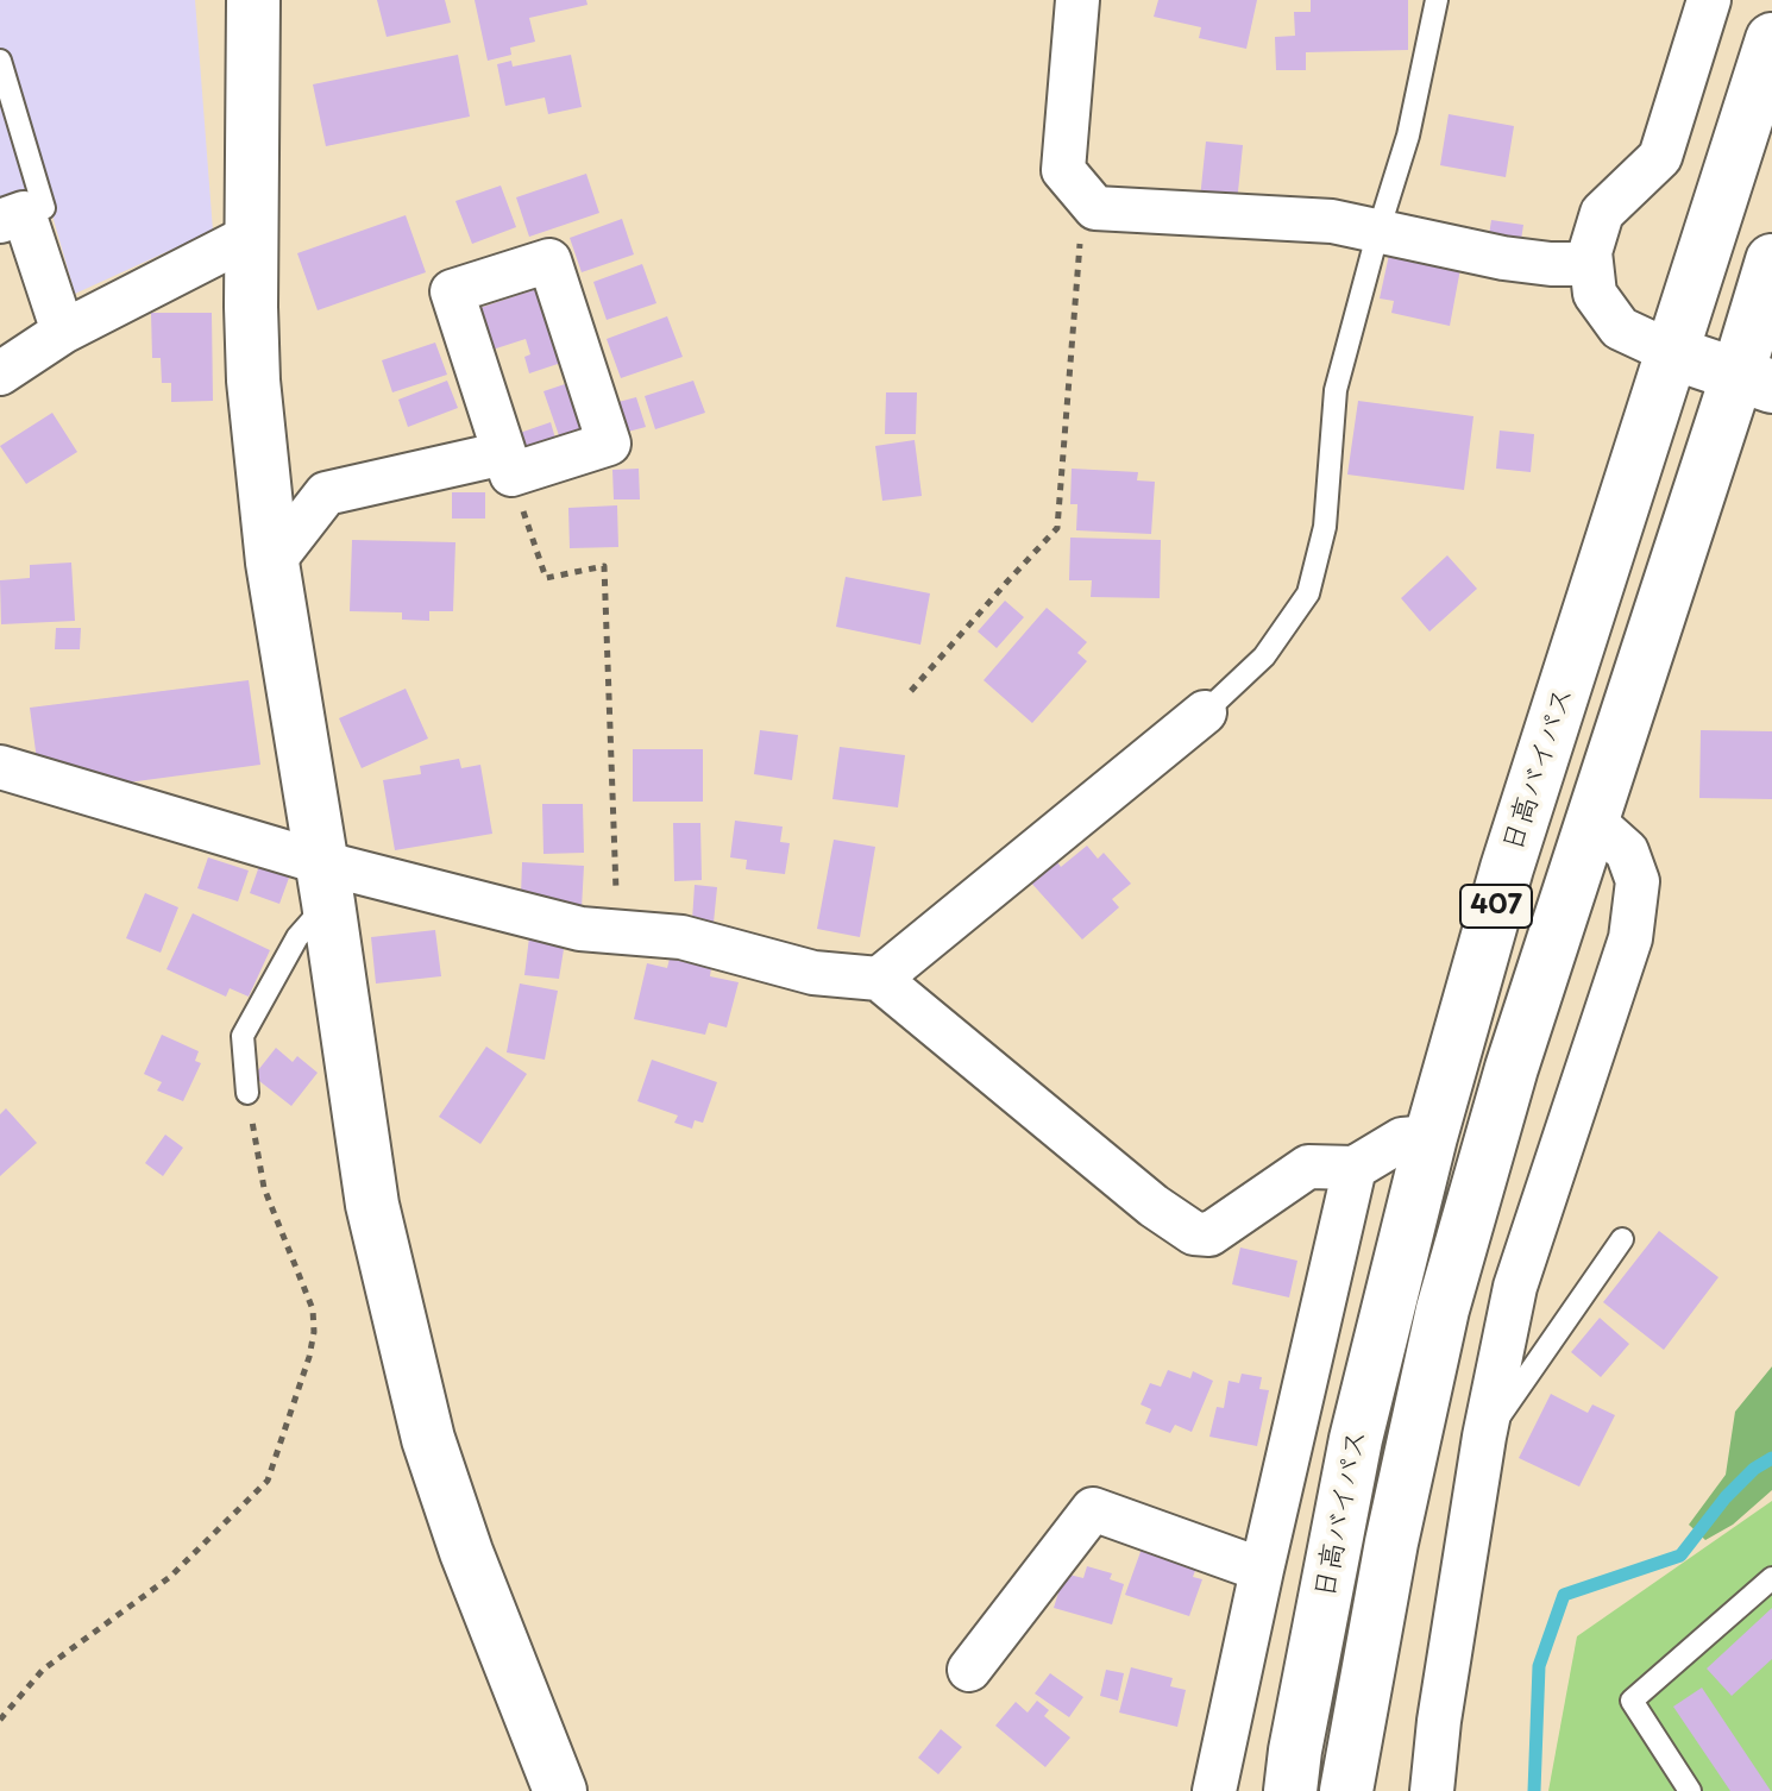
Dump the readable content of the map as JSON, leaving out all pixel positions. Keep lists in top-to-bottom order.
{
  "streets": {
    "main road": ["日高バイパス", "407"]
  }
}
